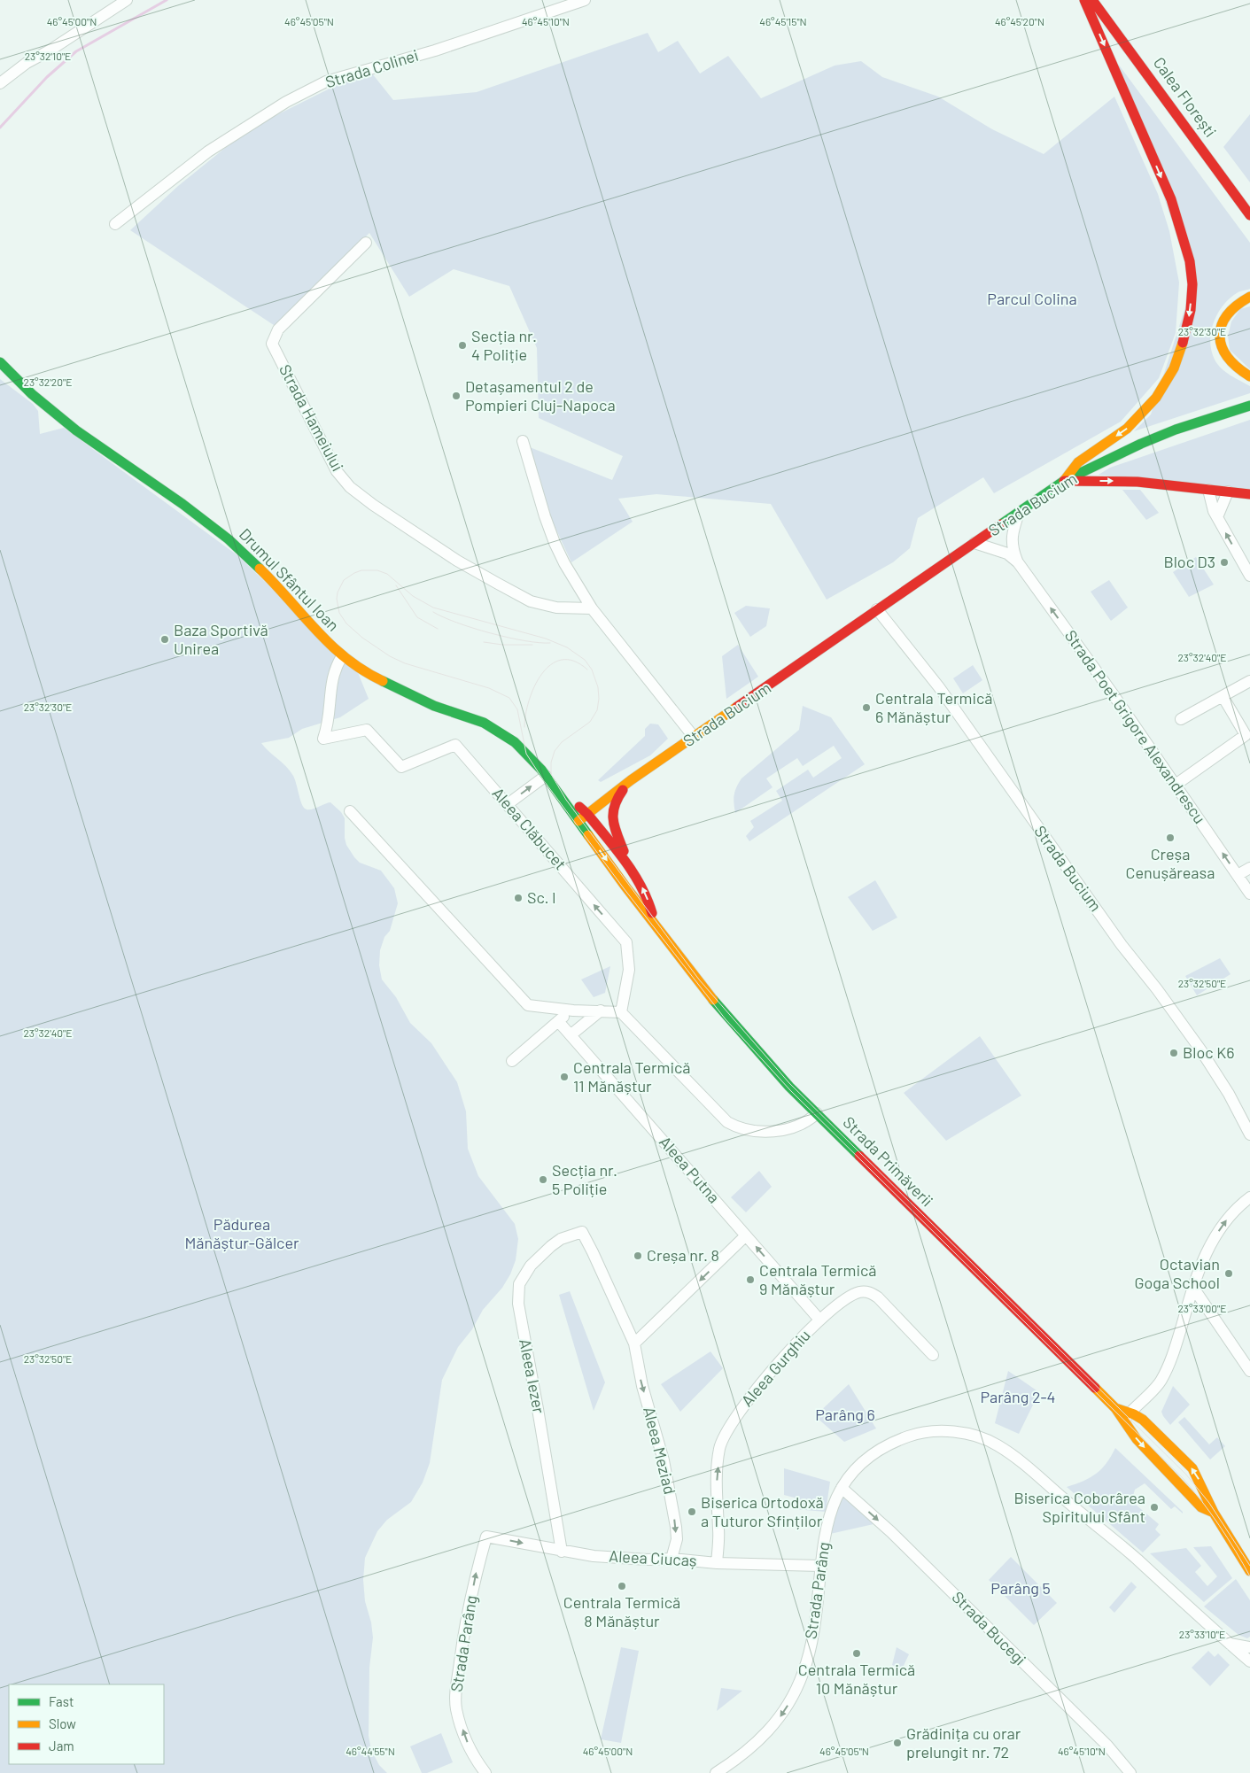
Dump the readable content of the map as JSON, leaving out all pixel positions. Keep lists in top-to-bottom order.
{
  "streets": {
    "main road": [
      "Calea Florești",
      "Strada Bucium",
      "Drumul Sfântul Ioan",
      "Strada Primăverii"
    ],
    "street": [
      "Strada Colinei",
      "Strada Hameiului",
      "Strada Poet Grigore Alexandrescu",
      "Aleea Clăbucet",
      "Aleea Putna",
      "Aleea Gurghiu",
      "Aleea Iezer",
      "Aleea Meziad",
      "Aleea Ciucaș",
      "Strada Parâng",
      "Strada Bucegi"
    ]
  },
  "crossings": [
    ["Strada Bucium", "Drumul Sfântul Ioan"],
    ["Strada Bucium", "Strada Primăverii"],
    ["Drumul Sfântul Ioan", "Aleea Clăbucet"],
    ["Drumul Sfântul Ioan", "Strada Primăverii"],
    ["Aleea Putna", "Aleea Gurghiu"],
    ["Aleea Gurghiu", "Aleea Ciucaș"],
    ["Aleea Iezer", "Aleea Meziad"],
    ["Aleea Iezer", "Aleea Ciucaș"],
    ["Aleea Meziad", "Aleea Ciucaș"],
    ["Aleea Ciucaș", "Strada Parâng"],
    ["Strada Parâng", "Strada Bucegi"]
  ],
  "one_way": [
    "Strada Poet Grigore Alexandrescu",
    "Aleea Clăbucet",
    "Aleea Gurghiu",
    "Aleea Meziad",
    "Strada Bucegi"
  ],
  "parks": [
    "Parcul Colina",
    "Pădurea Mănăștur-Gălcer",
    "Parâng 2-4",
    "Parâng 6",
    "Parâng 5"
  ],
  "places": [
    "Secția nr. 4 Poliție",
    "Detașamentul 2 de Pompieri Cluj-Napoca",
    "Bloc D3",
    "Baza Sportivă Unirea",
    "Centrala Termică 6 Mănăștur",
    "Creșa Cenușăreasa",
    "Sc. I",
    "Bloc K6",
    "Centrala Termică 11 Mănăștur",
    "Secția nr. 5 Poliție",
    "Creșa nr. 8",
    "Octavian Goga School",
    "Centrala Termică 9 Mănăștur",
    "Biserica Coborârea Spiritului Sfânt",
    "Biserica Ortodoxă a Tuturor Sfinților",
    "Centrala Termică 8 Mănăștur",
    "Centrala Termică 10 Mănăștur",
    "Grădinița cu orar prelungit nr. 72"
  ],
  "legend": ["Fast", "Slow", "Jam"],
  "coordinates": [
    "46°45'00\"N",
    "46°45'05\"N",
    "46°45'10\"N",
    "46°45'15\"N",
    "46°45'20\"N",
    "23°32'10\"E",
    "23°32'30\"E",
    "23°32'20\"E",
    "23°32'40\"E",
    "23°32'50\"E",
    "23°33'00\"E",
    "23°33'10\"E",
    "46°44'55\"N"
  ]
}
